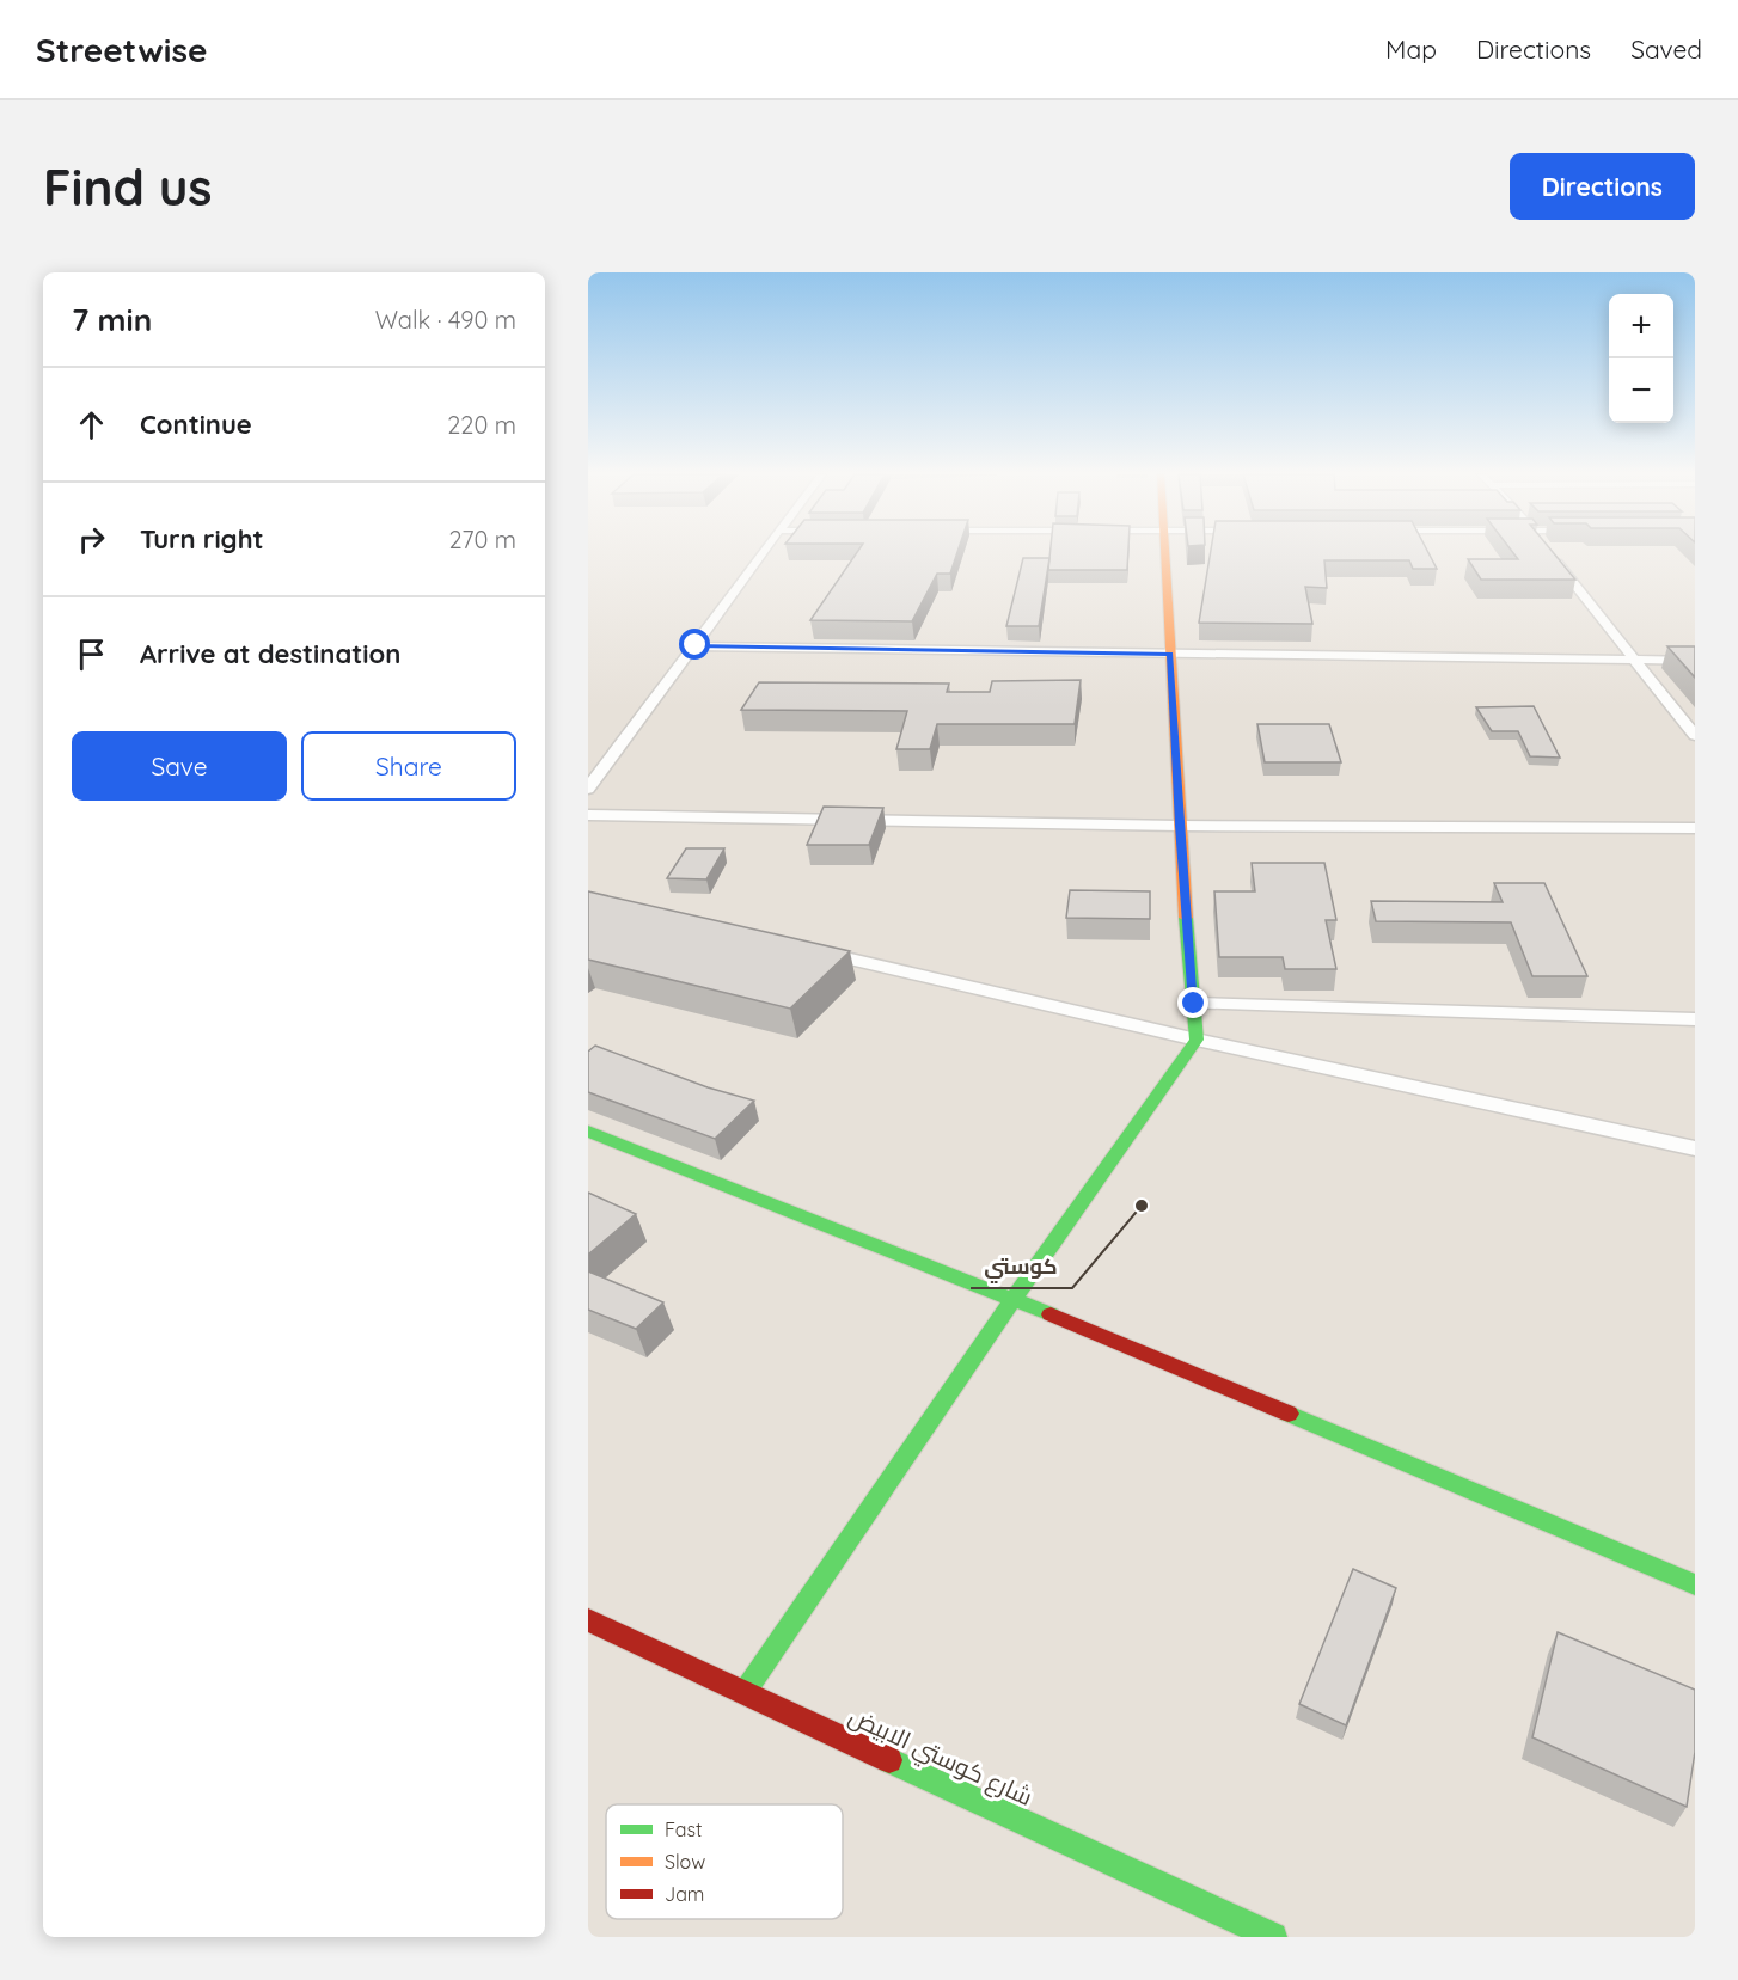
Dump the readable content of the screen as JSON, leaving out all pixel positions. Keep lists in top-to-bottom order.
{
  "streets": {
    "main road": ["شارع كوستي الابيض"]
  },
  "places": ["كوستي"],
  "legend": ["Fast", "Slow", "Jam"],
  "page": {
    "header": "Streetwise",
    "nav": ["Map", "Directions", "Saved"],
    "buttons": [
      "Directions",
      ["Save", "Share"]
    ],
    "title": "Find us",
    "heading": ["7 min", "Walk · 490 m"],
    "map_buttons": ["+", "−"],
    "list": [
      ["Continue", "220 m"],
      ["Turn right", "270 m"],
      "Arrive at destination"
    ]
  }
}
